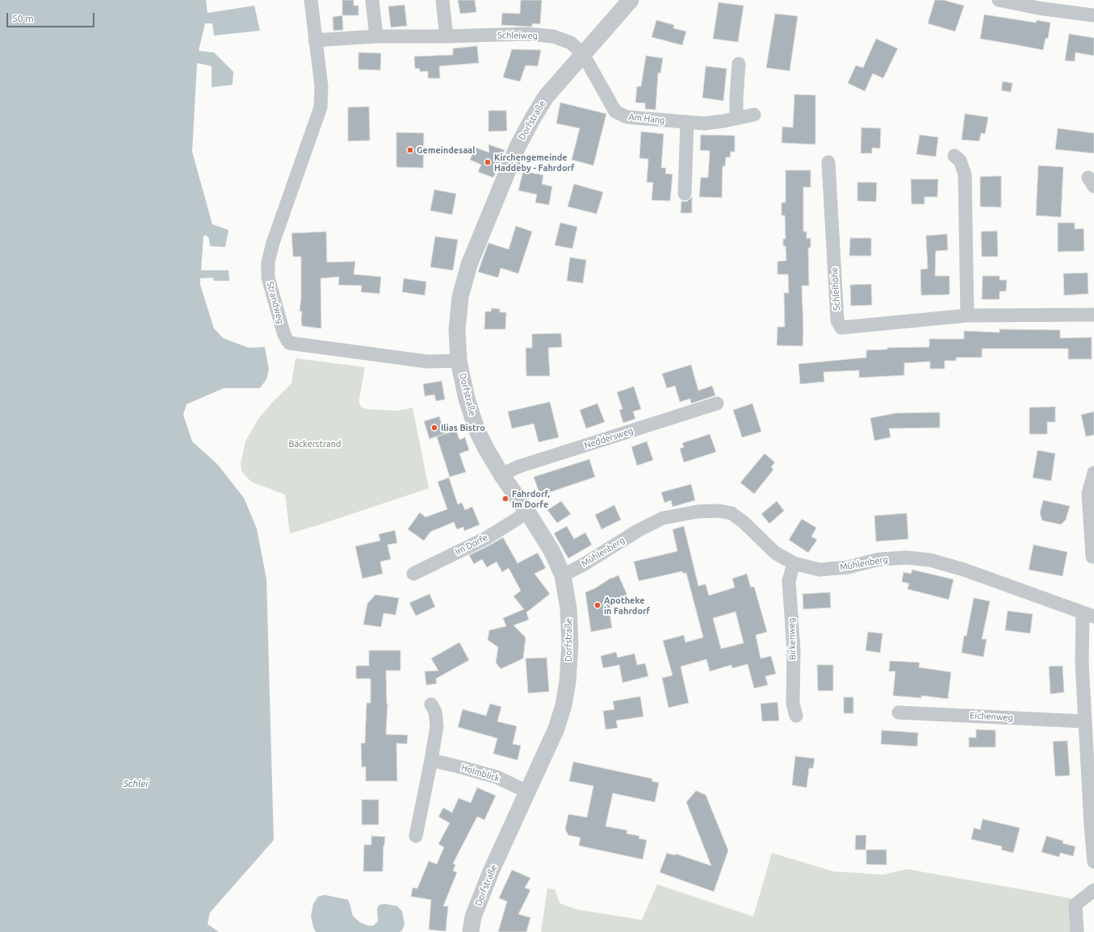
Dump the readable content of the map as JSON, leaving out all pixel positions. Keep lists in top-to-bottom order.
{
  "streets": {
    "street": [
      "Schleiweg",
      "Am Hang",
      "Dorfstraße",
      "Schleihöhe",
      "Strandweg",
      "Neddersweg",
      "Im Dorfe",
      "Mühlenberg",
      "Birkenweg",
      "Eichenweg",
      "Holmblick"
    ]
  },
  "crossings": [
    ["Schleiweg", "Am Hang"],
    ["Schleiweg", "Dorfstraße"],
    ["Schleiweg", "Strandweg"],
    ["Am Hang", "Dorfstraße"],
    ["Dorfstraße", "Strandweg"],
    ["Dorfstraße", "Neddersweg"],
    ["Dorfstraße", "Im Dorfe"],
    ["Dorfstraße", "Mühlenberg"],
    ["Dorfstraße", "Holmblick"],
    ["Mühlenberg", "Birkenweg"]
  ],
  "water": ["Schlei"],
  "parks": ["Bäckerstrand"],
  "places": [
    "Gemeindesaal",
    "Kirchengemeinde Haddeby - Fahrdorf",
    "Ilias Bistro",
    "Fahrdorf, Im Dorfe",
    "Apotheke in Fahrdorf"
  ],
  "scale_bar": "50 m"
}
